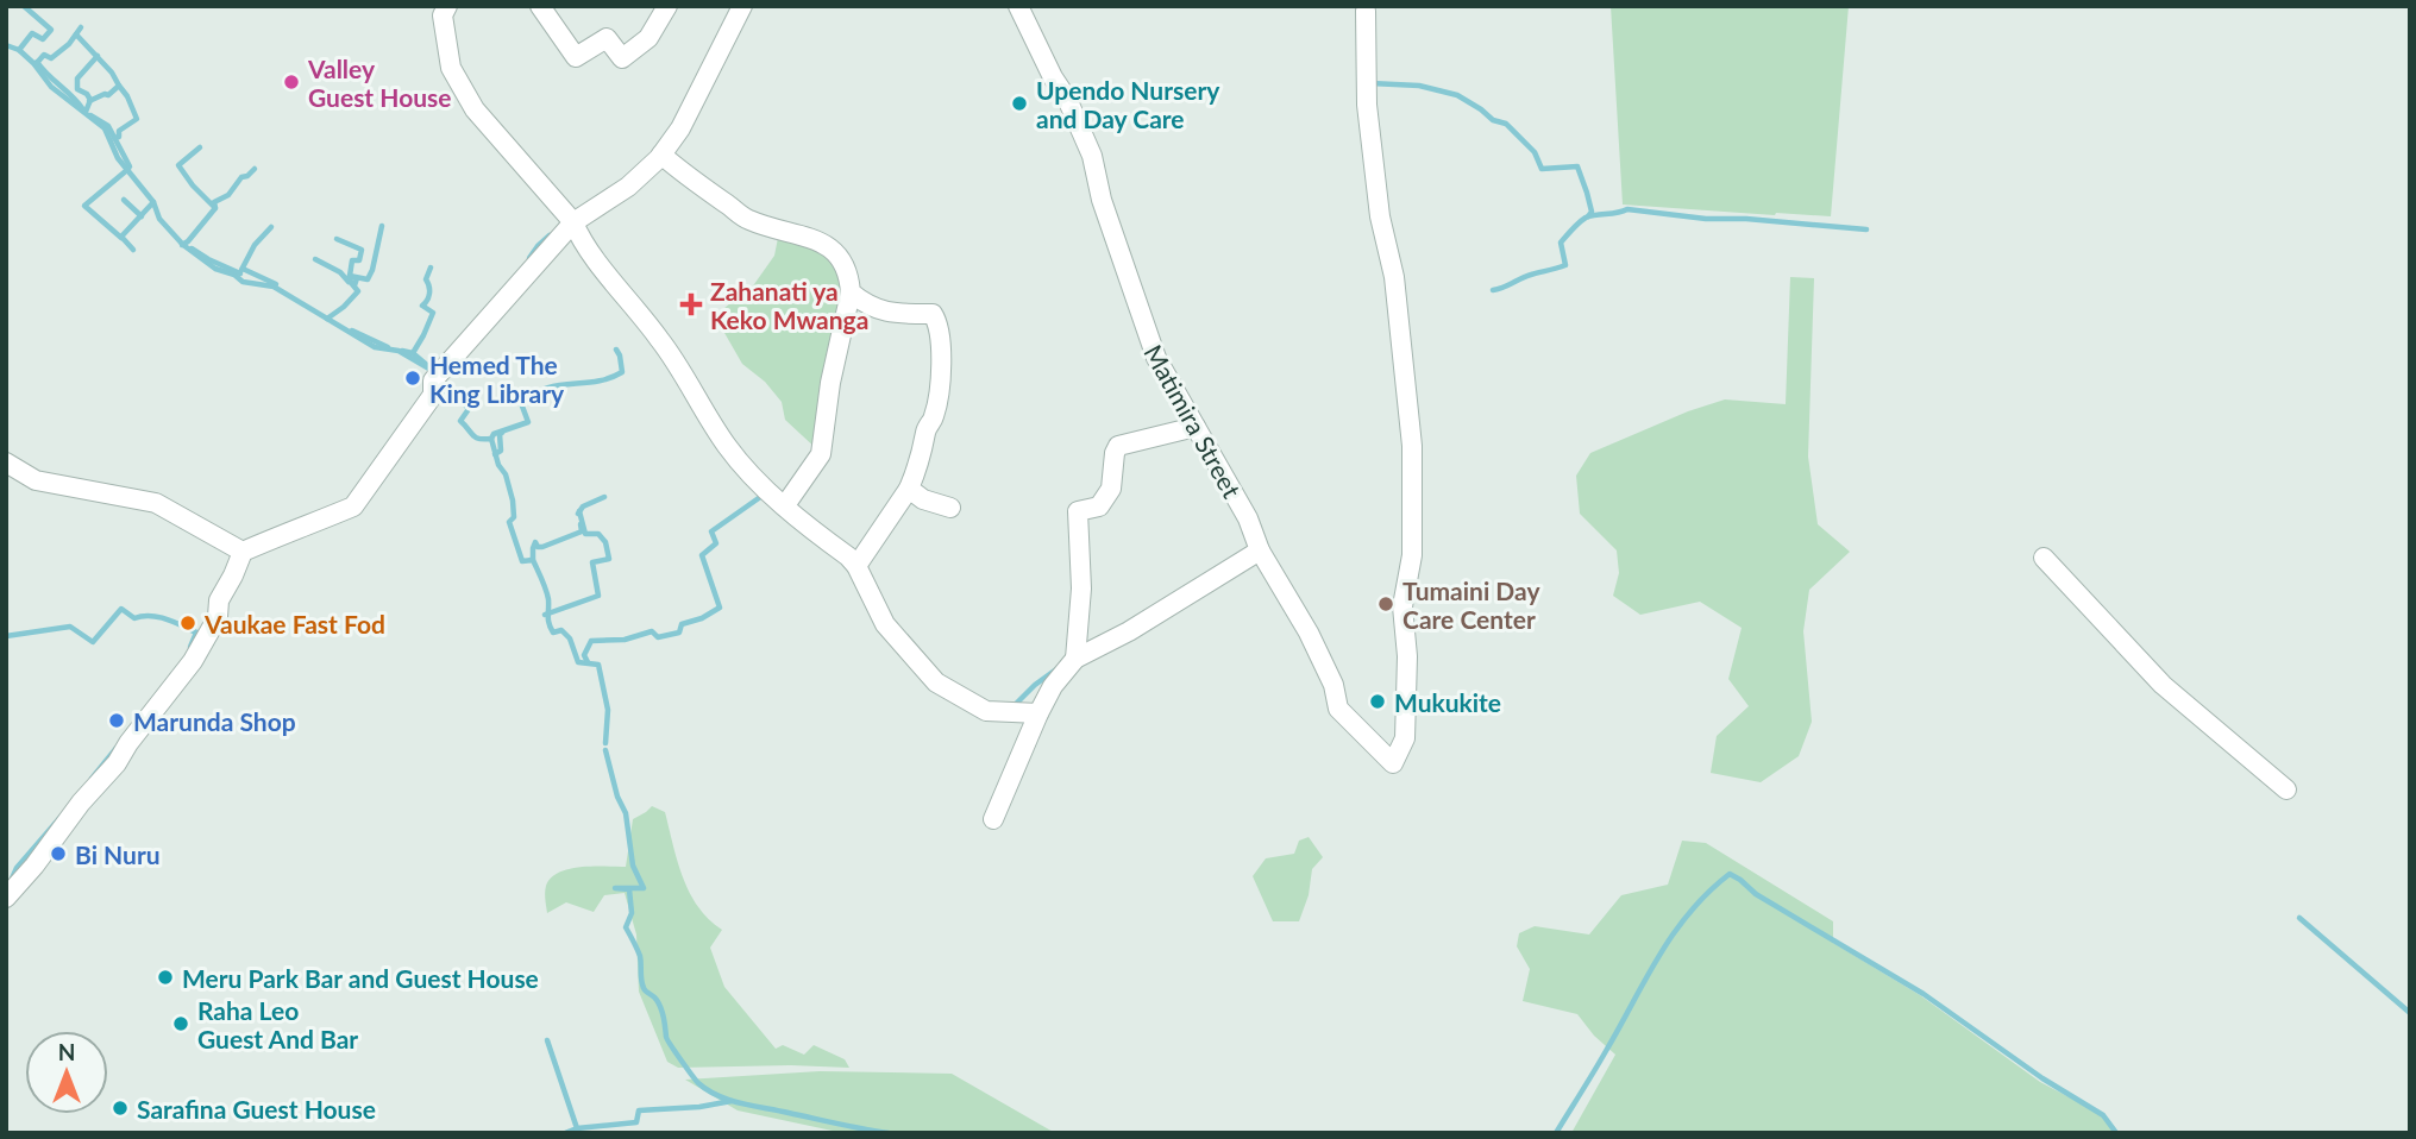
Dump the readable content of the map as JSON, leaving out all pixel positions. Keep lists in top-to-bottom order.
{
  "streets": {
    "street": ["Matimira Street"]
  },
  "places": {
    "other": [
      "Valley Guest House",
      "Upendo Nursery and Day Care",
      "Hemed The King Library",
      "Tumaini Day Care Center",
      "Vaukae Fast Fod",
      "Mukukite",
      "Marunda Shop",
      "Bi Nuru",
      "Meru Park Bar and Guest House",
      "Raha Leo Guest And Bar",
      "Sarafina Guest House"
    ],
    "health": ["Zahanati ya Keko Mwanga"]
  },
  "north": "top"
}
